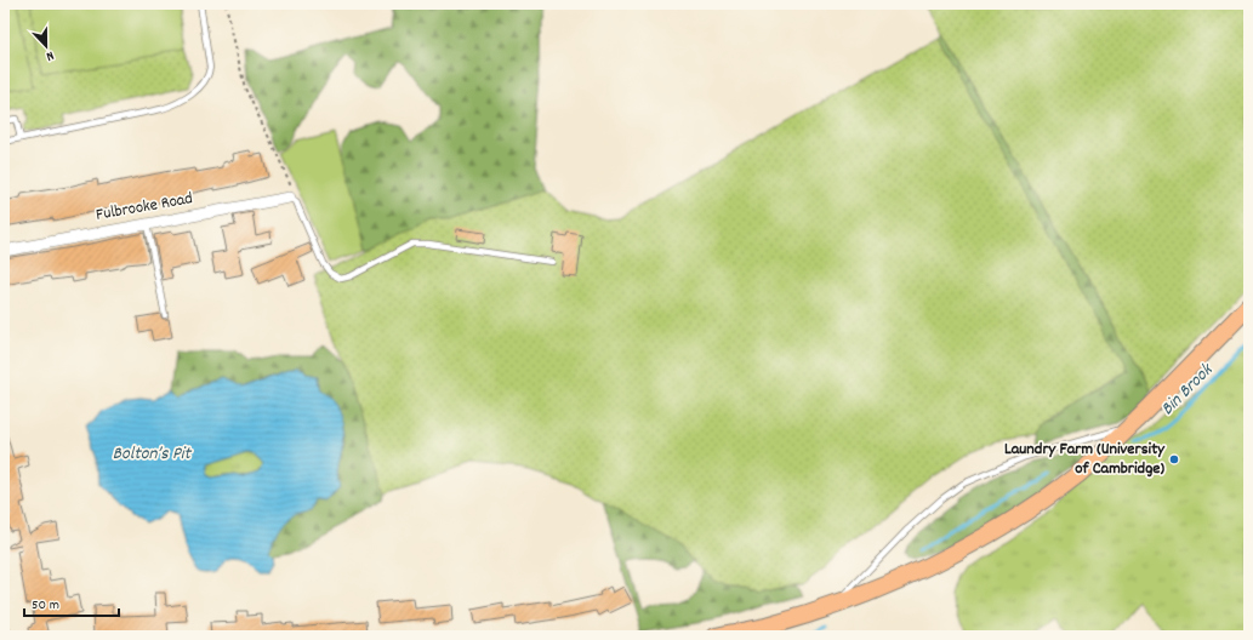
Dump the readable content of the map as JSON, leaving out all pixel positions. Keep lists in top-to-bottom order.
{
  "streets": {
    "street": ["Fulbrooke Road"]
  },
  "water": ["Bin Brook", "Bolton’s Pit"],
  "places": ["Laundry Farm (University of Cambridge)"],
  "scale_bar": "50 m",
  "north": "bottom"
}
